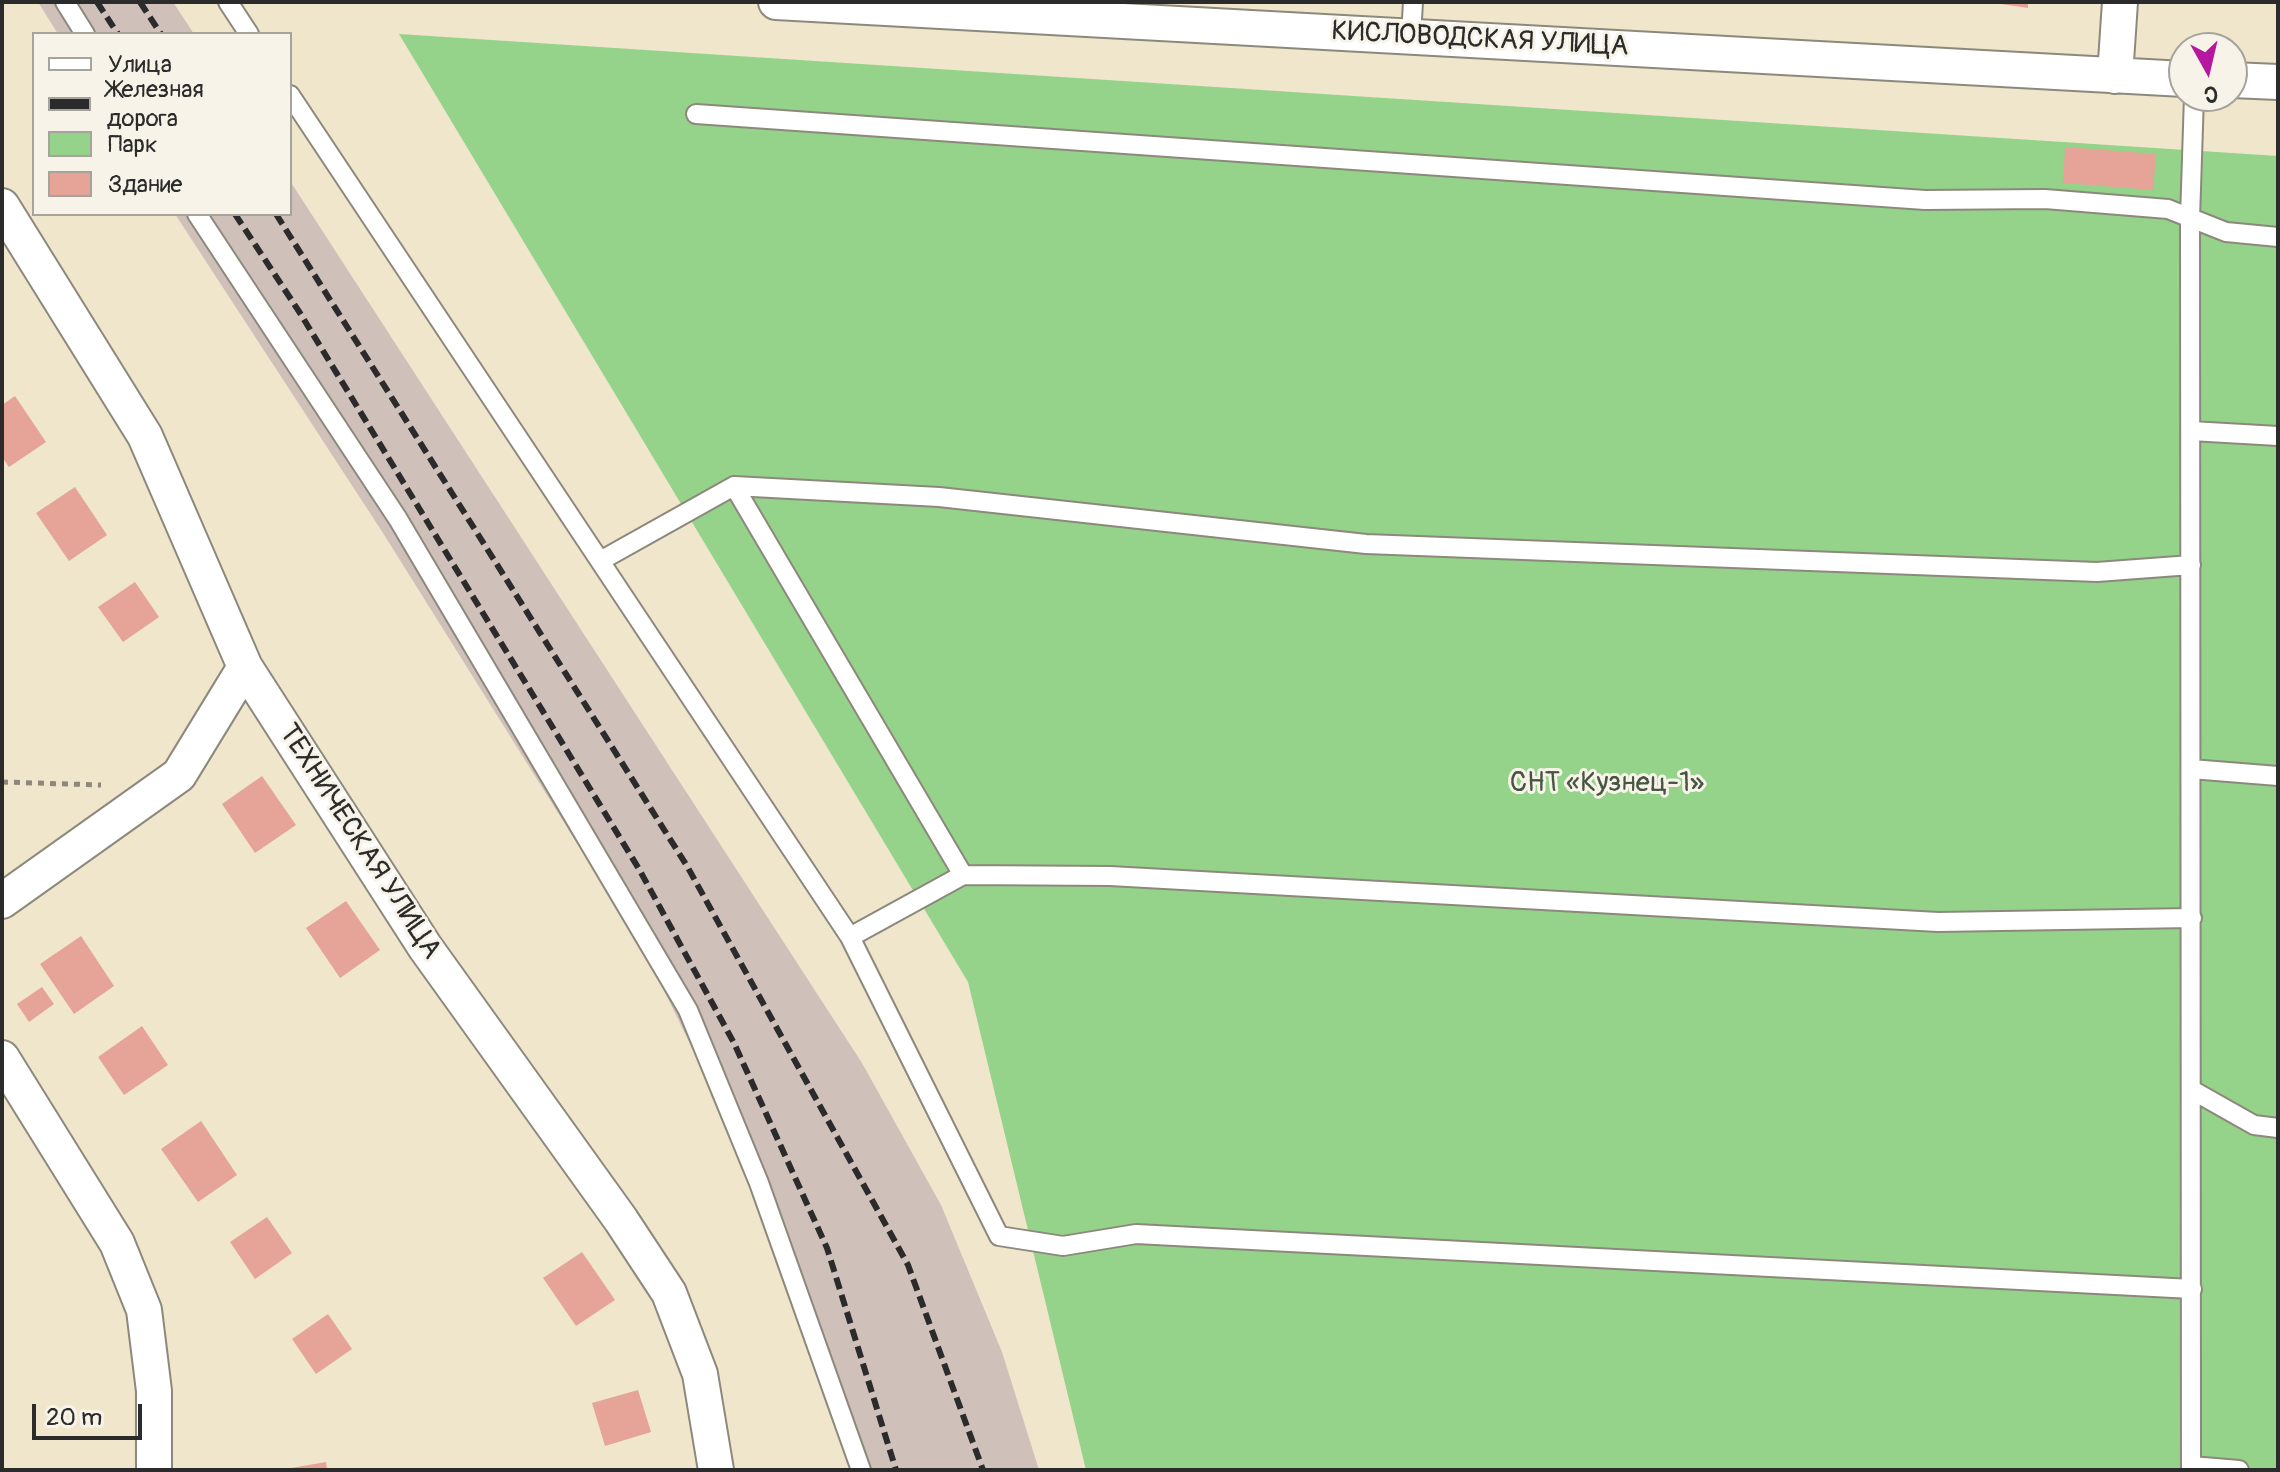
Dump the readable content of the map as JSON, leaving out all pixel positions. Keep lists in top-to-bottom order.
{
  "streets": {
    "street": ["КИСЛОВОДСКАЯ УЛИЦА", "ТЕХНИЧЕСКАЯ УЛИЦА"]
  },
  "parks": ["СНТ «Кузнец-1»"],
  "legend": [
    "Улица",
    "Железная дорога",
    "Парк",
    "Здание"
  ],
  "scale_bar": "20 m",
  "north": "bottom"
}
